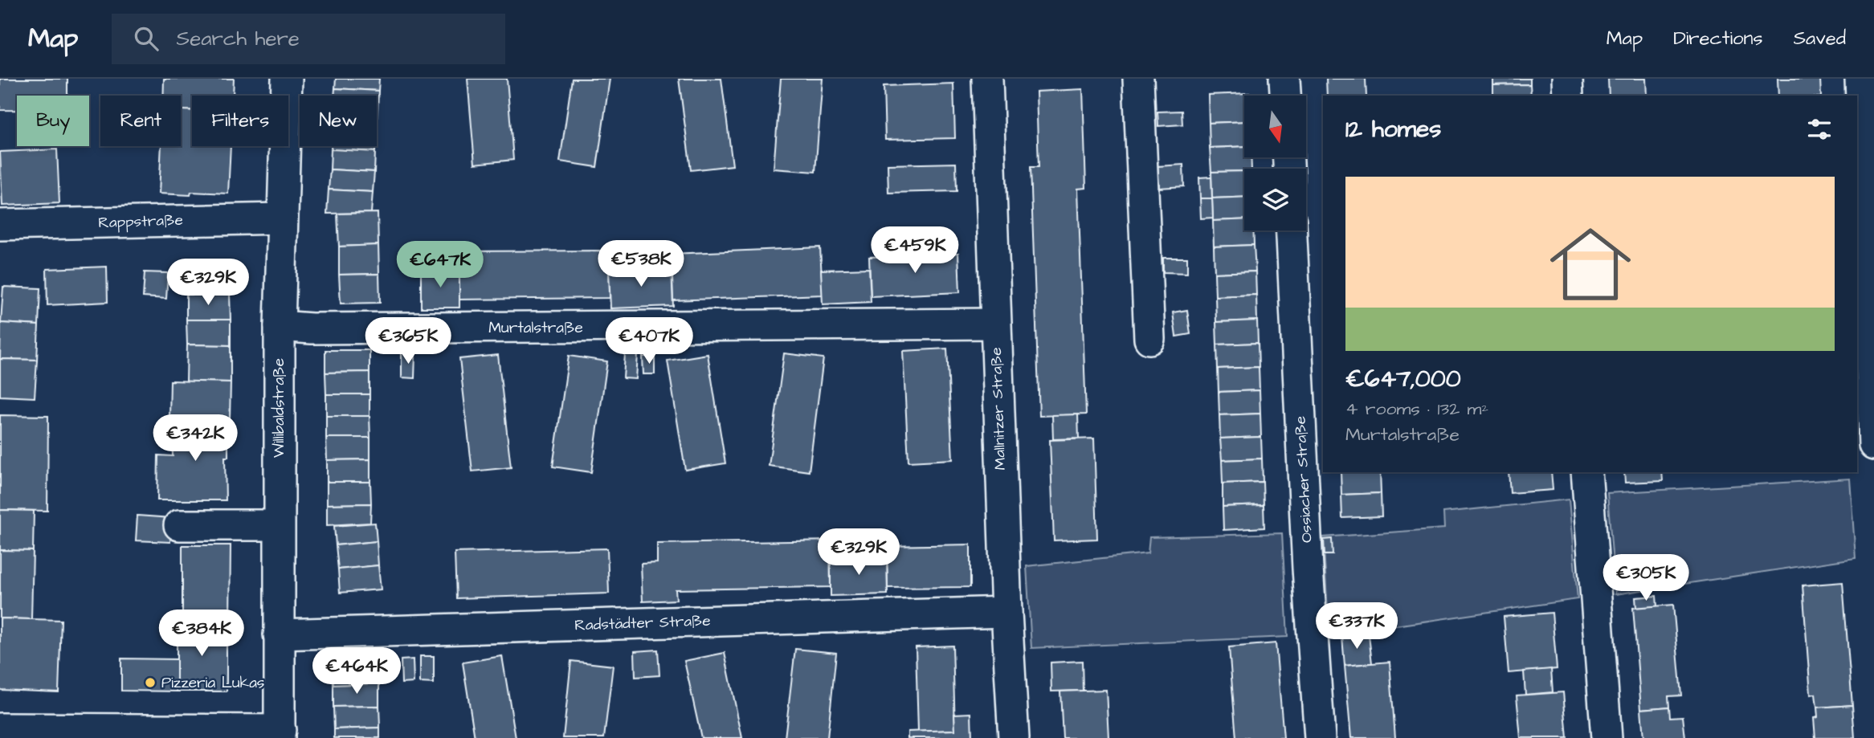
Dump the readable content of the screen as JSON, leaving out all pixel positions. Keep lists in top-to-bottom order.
{
  "streets": {
    "street": [
      "Rappstraße",
      "Murtalstraße",
      "Willibaldstraße",
      "Mallnitzer Straße",
      "Ossiacher Straße",
      "Radstädter Straße"
    ]
  },
  "crossings": [
    ["Rappstraße", "Willibaldstraße"],
    ["Murtalstraße", "Willibaldstraße"],
    ["Murtalstraße", "Mallnitzer Straße"],
    ["Willibaldstraße", "Radstädter Straße"],
    ["Mallnitzer Straße", "Radstädter Straße"]
  ],
  "places": ["Pizzeria Lukas"],
  "north": "bottom",
  "page": {
    "header": "Map",
    "search": "Search here",
    "nav": ["Map", "Directions", "Saved"],
    "chip": [
      "Buy",
      "Rent",
      "Filters",
      "New"
    ],
    "heading": "12 homes",
    "list": [
      {
        "name": "€647,000",
        "note": "4 rooms · 132 m² · Murtalstraße"
      }
    ],
    "price": [
      "€459K",
      "€538K",
      "€647K",
      "€329K",
      "€365K",
      "€407K",
      "€342K",
      "€329K",
      "€305K",
      "€337K",
      "€384K",
      "€464K"
    ]
  }
}
